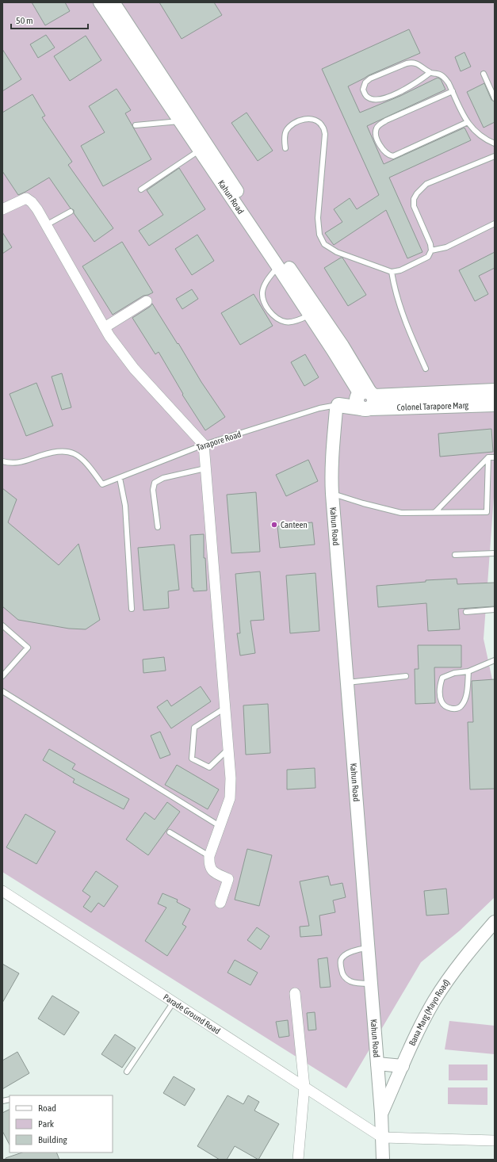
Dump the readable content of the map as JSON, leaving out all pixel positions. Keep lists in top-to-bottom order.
{
  "streets": {
    "main road": ["Colonel Tarapore Marg"],
    "street": ["Kahun Road", "Bana Marg (Mayo Road)", "Parade Ground Road"],
    "lane": ["Tarapore Road"]
  },
  "crossings": [
    ["Kahun Road", "Colonel Tarapore Marg"],
    ["Kahun Road", "Tarapore Road"],
    ["Kahun Road", "Bana Marg (Mayo Road)"],
    ["Kahun Road", "Parade Ground Road"]
  ],
  "places": ["Canteen"],
  "legend": ["Road", "Park", "Building"],
  "scale_bar": "50 m"
}
